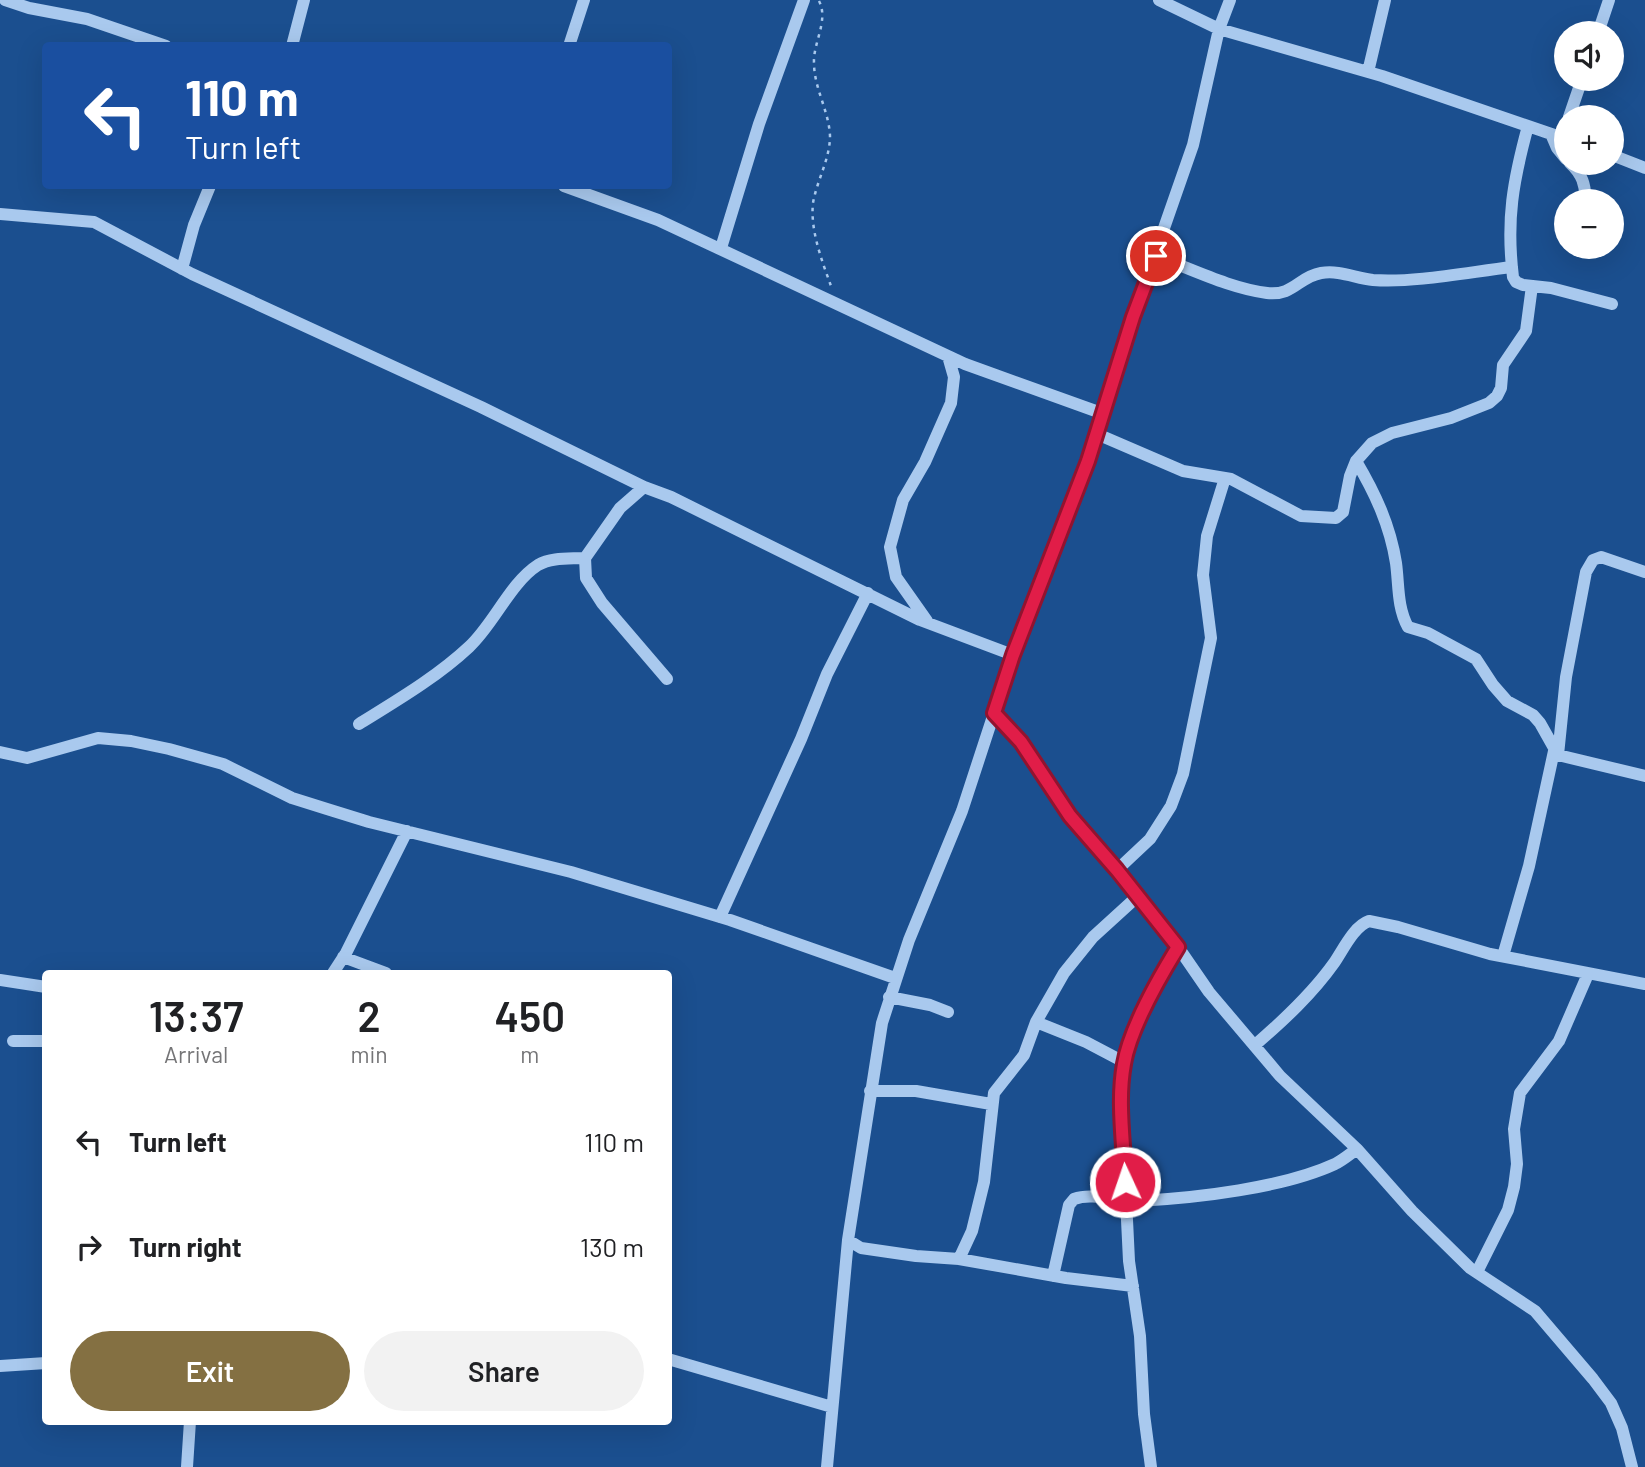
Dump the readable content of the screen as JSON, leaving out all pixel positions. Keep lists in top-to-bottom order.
{
  "page": {
    "map_buttons": ["+", "−"],
    "turn": ["110 m", "Turn left"],
    "eta": [
      "13:37",
      "Arrival",
      "2",
      "min",
      "450",
      "m"
    ],
    "list": [
      {
        "name": "Turn left",
        "value": "110 m"
      },
      {
        "name": "Turn right",
        "value": "130 m"
      }
    ],
    "buttons": ["Exit", "Share"]
  }
}
